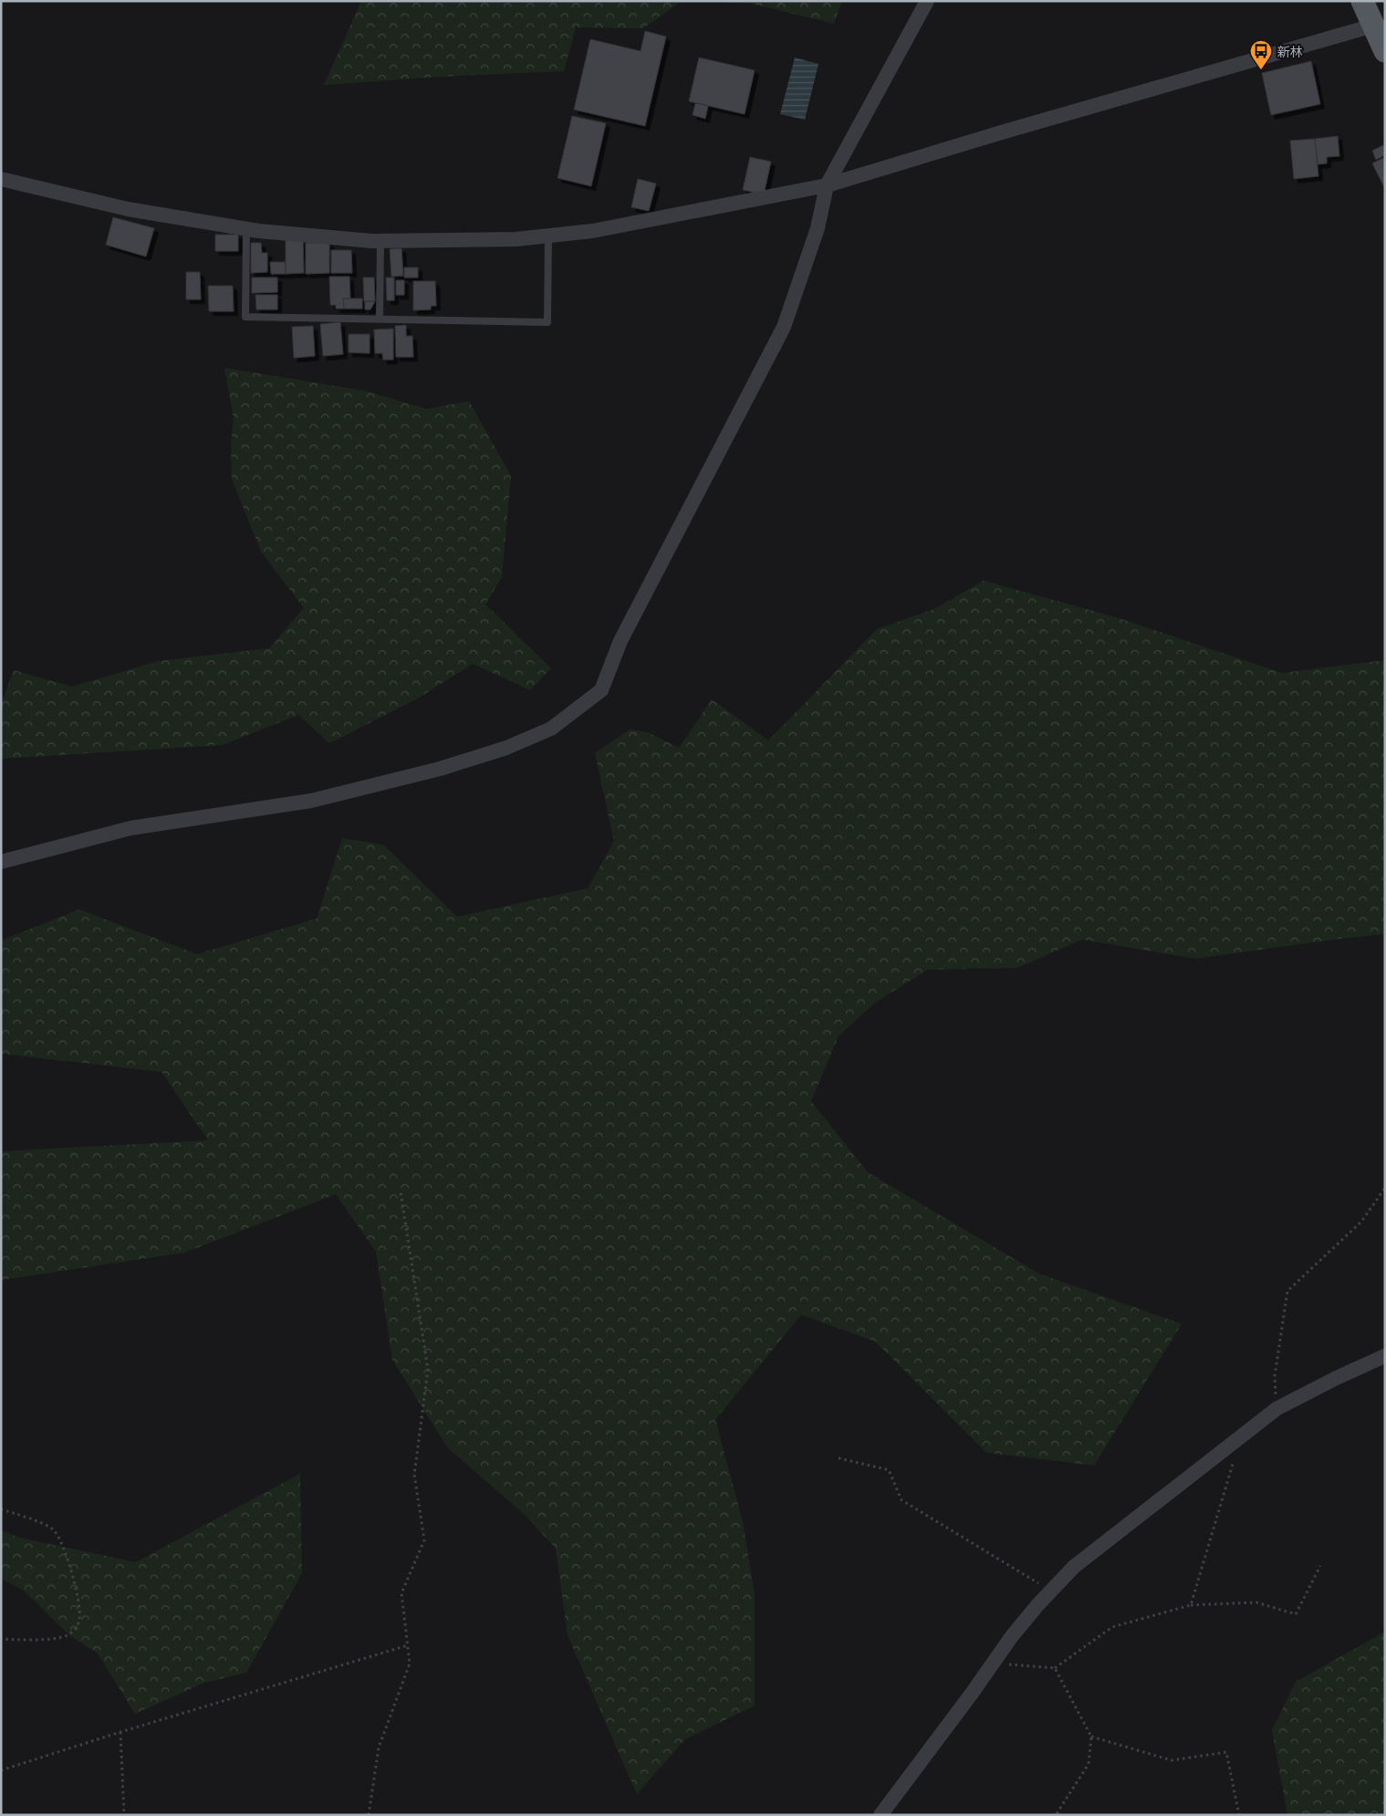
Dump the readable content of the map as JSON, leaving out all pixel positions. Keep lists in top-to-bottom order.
{
  "places": {
    "bus stop": ["新林"]
  }
}
